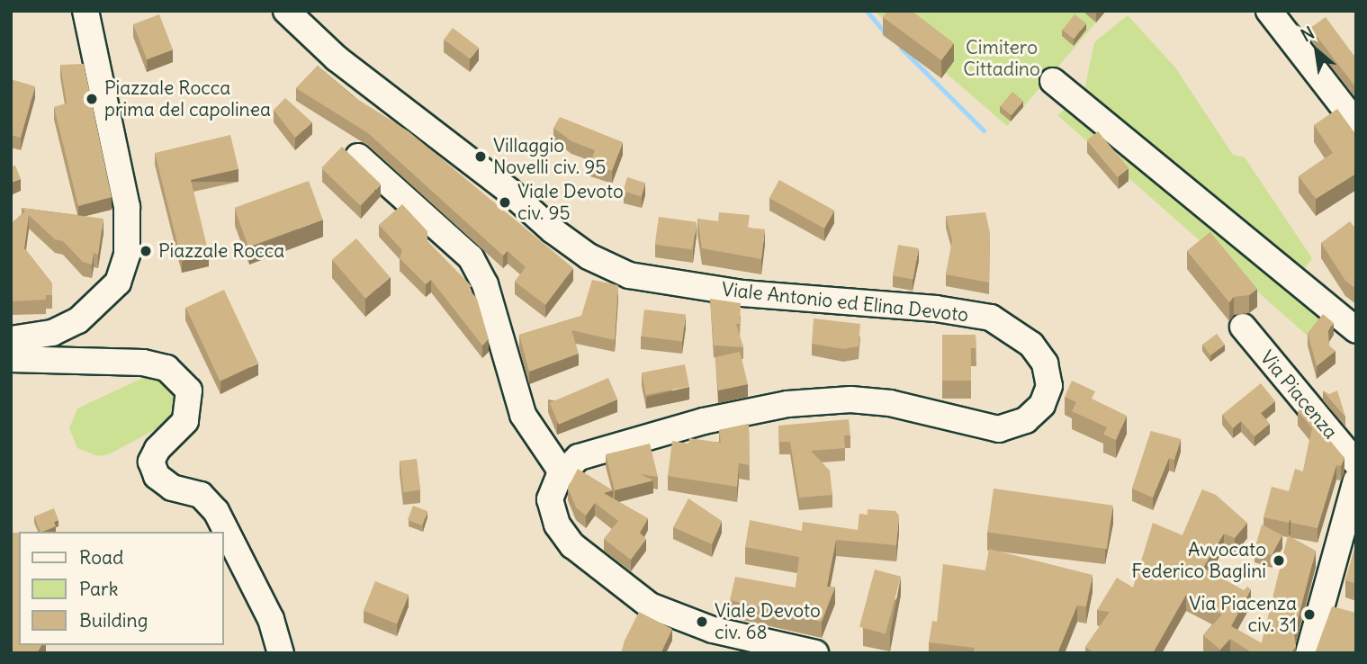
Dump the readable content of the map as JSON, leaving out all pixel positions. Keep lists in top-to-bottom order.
{
  "streets": {
    "street": ["Viale Antonio ed Elina Devoto", "Via Piacenza"]
  },
  "parks": ["Cimitero Cittadino"],
  "places": [
    "Piazzale Rocca prima del capolinea",
    "Villaggio Novelli civ. 95",
    "Viale Devoto civ. 95",
    "Piazzale Rocca",
    "Avvocato Federico Baglini",
    "Via Piacenza civ. 31",
    "Viale Devoto civ. 68"
  ],
  "legend": ["Road", "Park", "Building"],
  "north": "top left"
}
